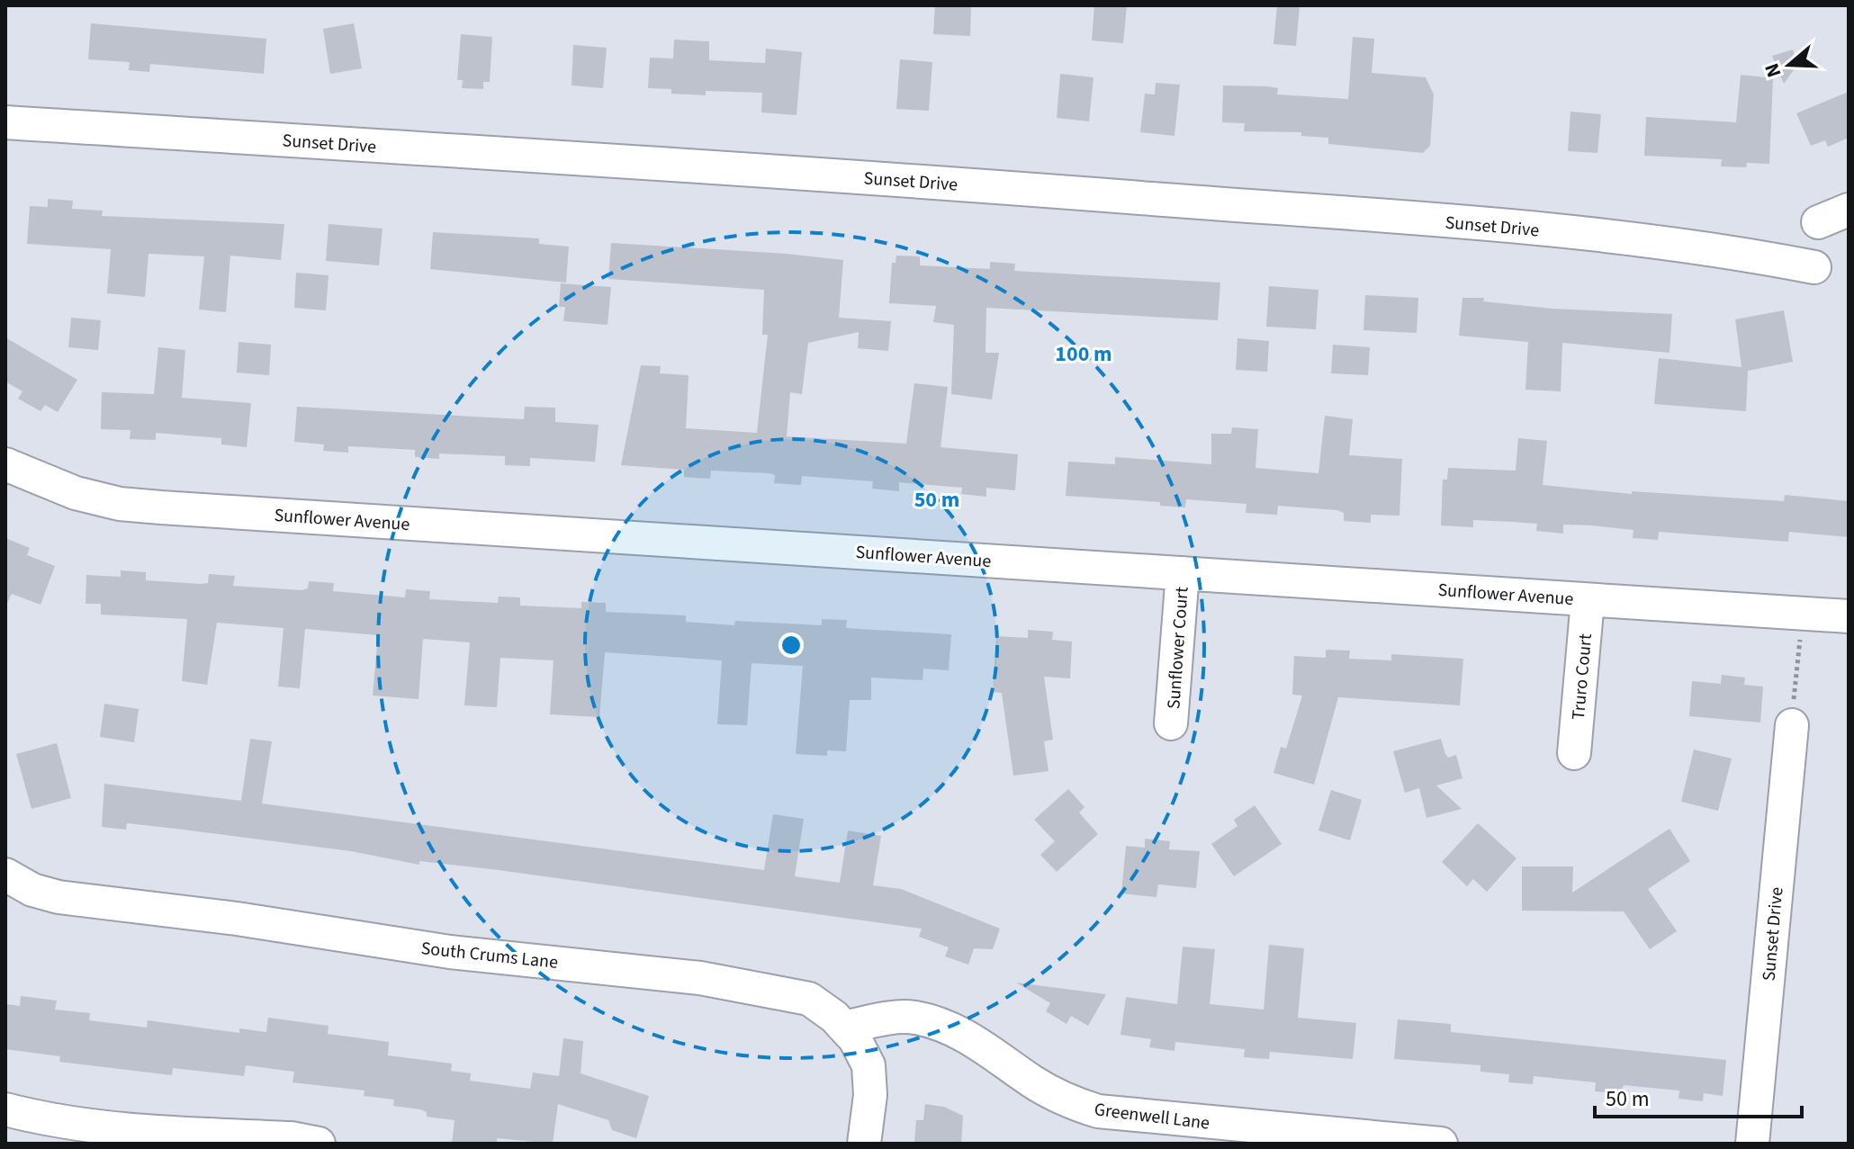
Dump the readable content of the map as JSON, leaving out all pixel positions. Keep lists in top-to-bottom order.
{
  "streets": {
    "street": [
      "Sunset Drive",
      "Sunflower Avenue",
      "Sunflower Court",
      "Truro Court",
      "South Crums Lane",
      "Greenwell Lane"
    ]
  },
  "crossings": [
    ["Sunflower Avenue", "Sunflower Court"],
    ["Sunflower Avenue", "Truro Court"],
    ["South Crums Lane", "Greenwell Lane"]
  ],
  "scale_bar": "50 m",
  "north": "left",
  "rings": ["100 m", "50 m"]
}
